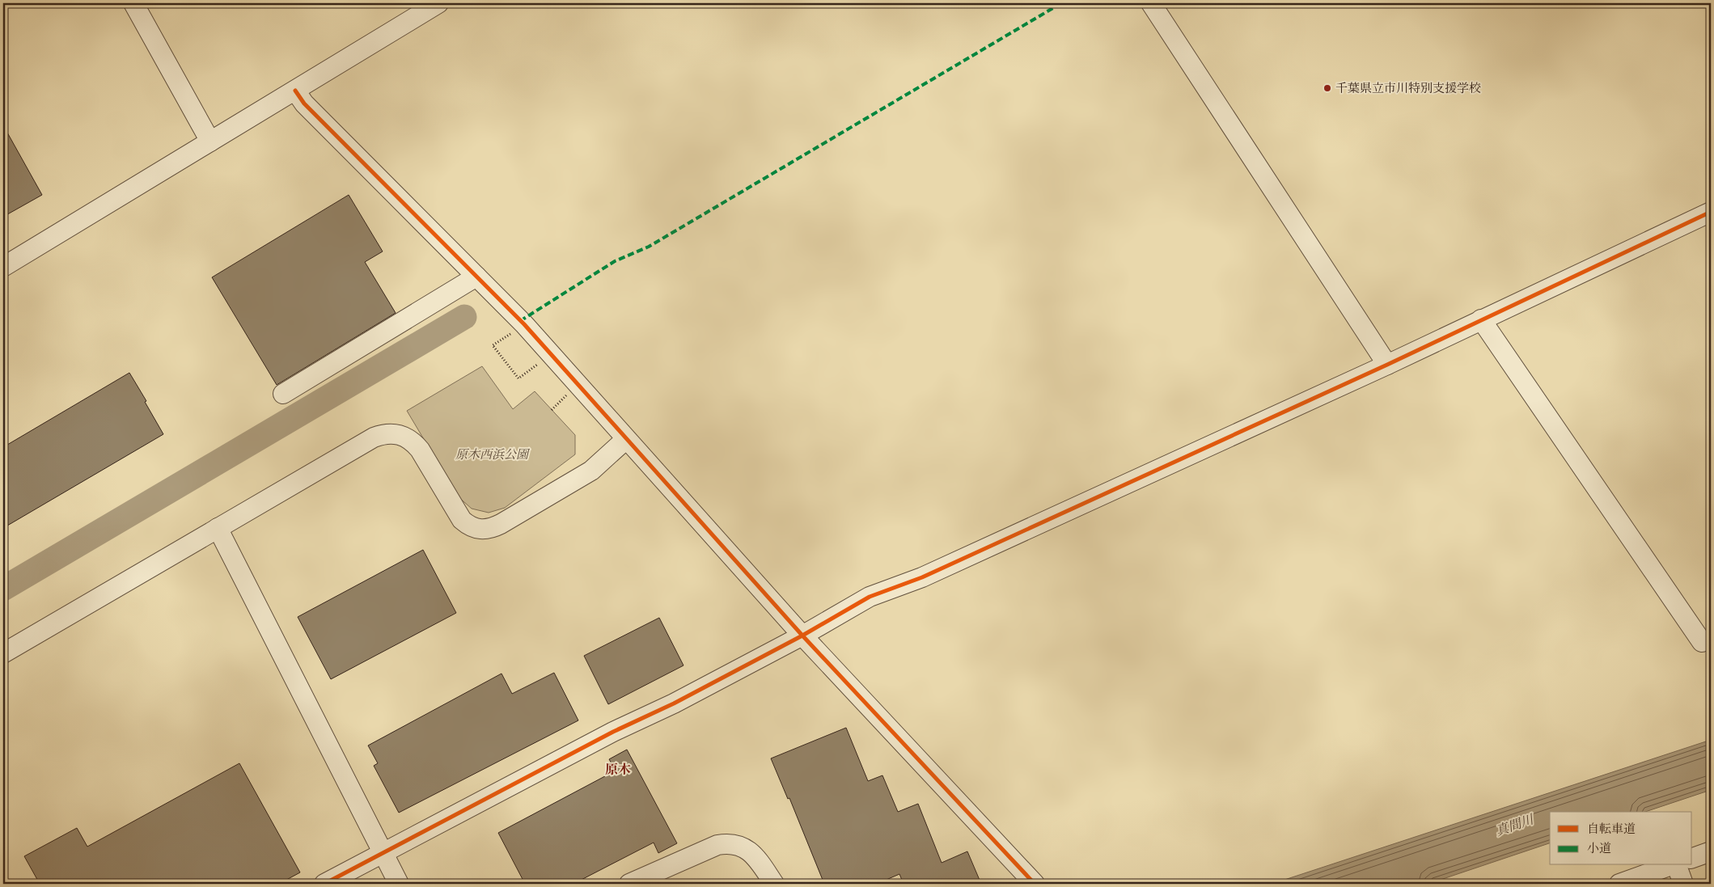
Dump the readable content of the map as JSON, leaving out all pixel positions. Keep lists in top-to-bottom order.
{
  "districts": ["原木"],
  "water": ["真間川"],
  "parks": ["原木西浜公園"],
  "places": ["千葉県立市川特別支援学校"],
  "legend": ["自転車道", "小道"]
}
